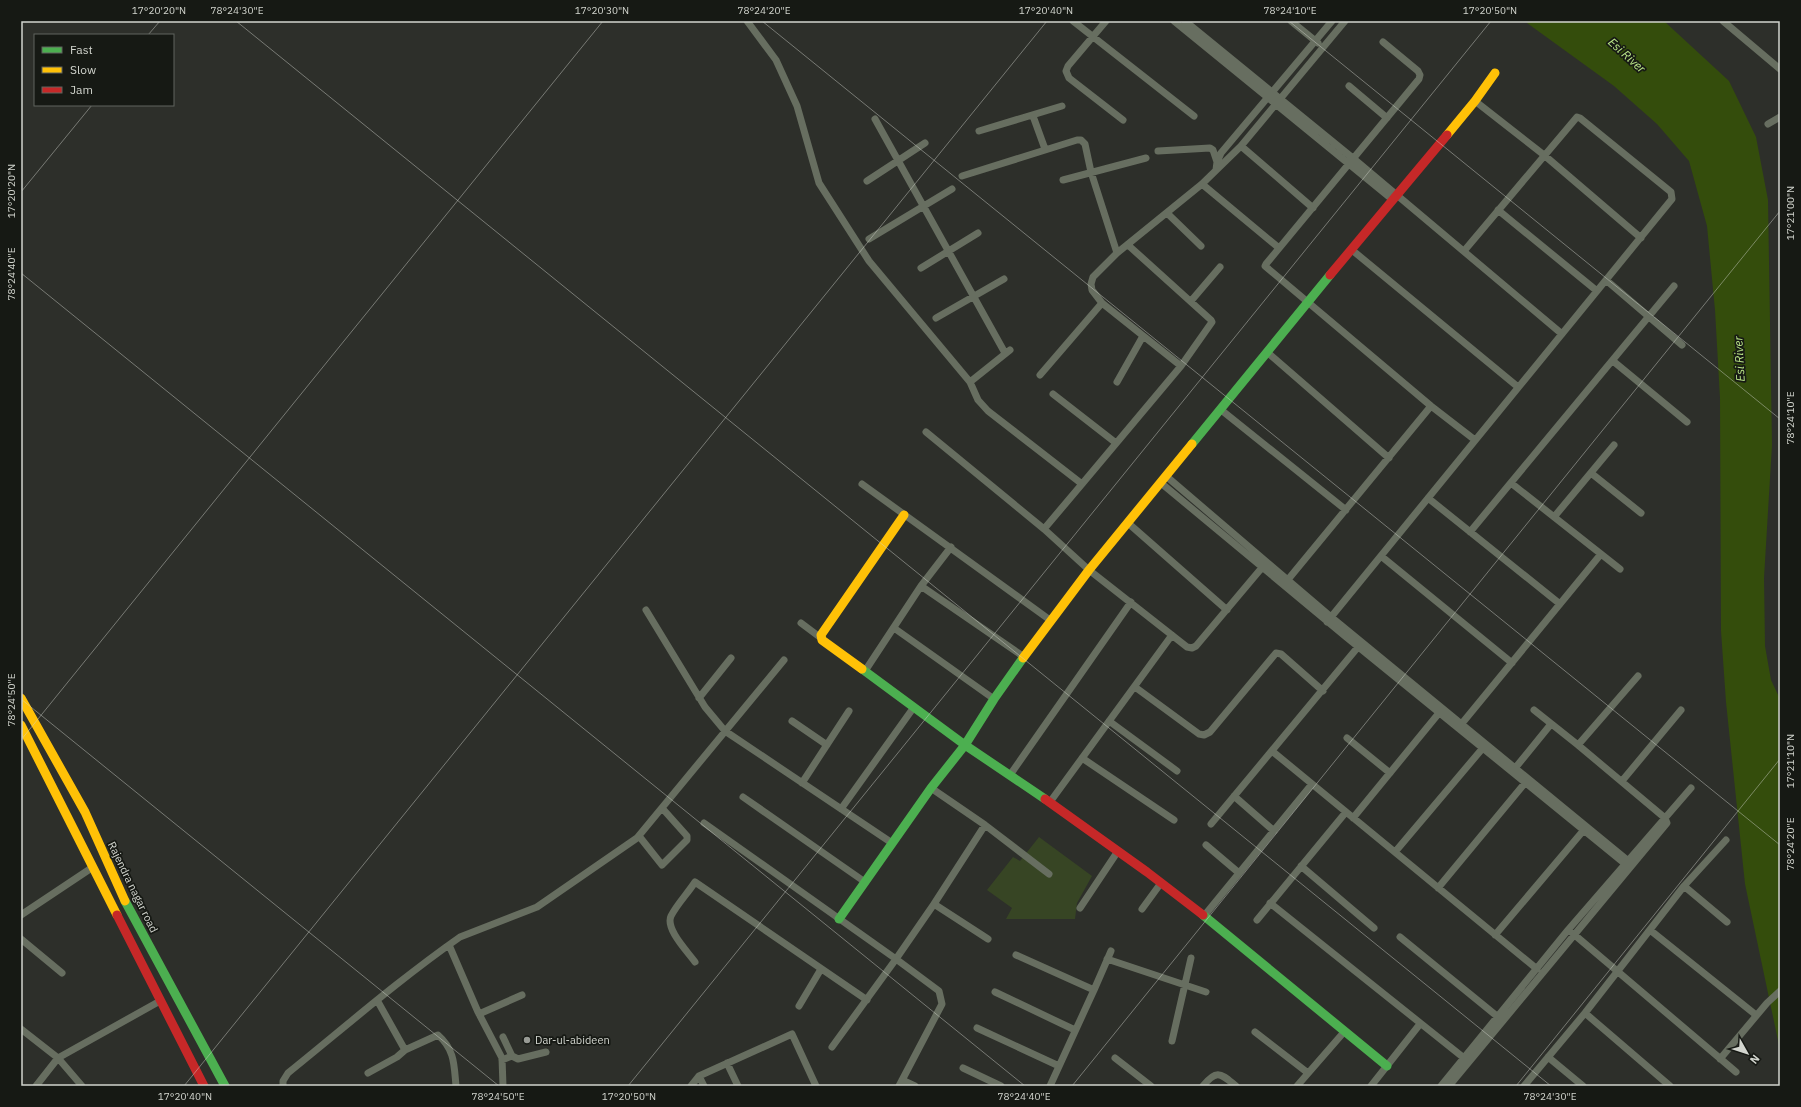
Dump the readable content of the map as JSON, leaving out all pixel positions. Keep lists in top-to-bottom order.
{
  "streets": {
    "street": ["Rajendra nagar road"]
  },
  "water": ["Esi River"],
  "places": ["Dar-ul-abideen"],
  "legend": ["Fast", "Slow", "Jam"],
  "north": "bottom right",
  "coordinates": [
    "17°20'20\"N",
    "78°24'30\"E",
    "17°20'30\"N",
    "78°24'20\"E",
    "17°20'40\"N",
    "78°24'10\"E",
    "17°20'50\"N",
    "17°21'00\"N",
    "78°24'40\"E",
    "78°24'50\"E",
    "17°21'10\"N"
  ]
}
